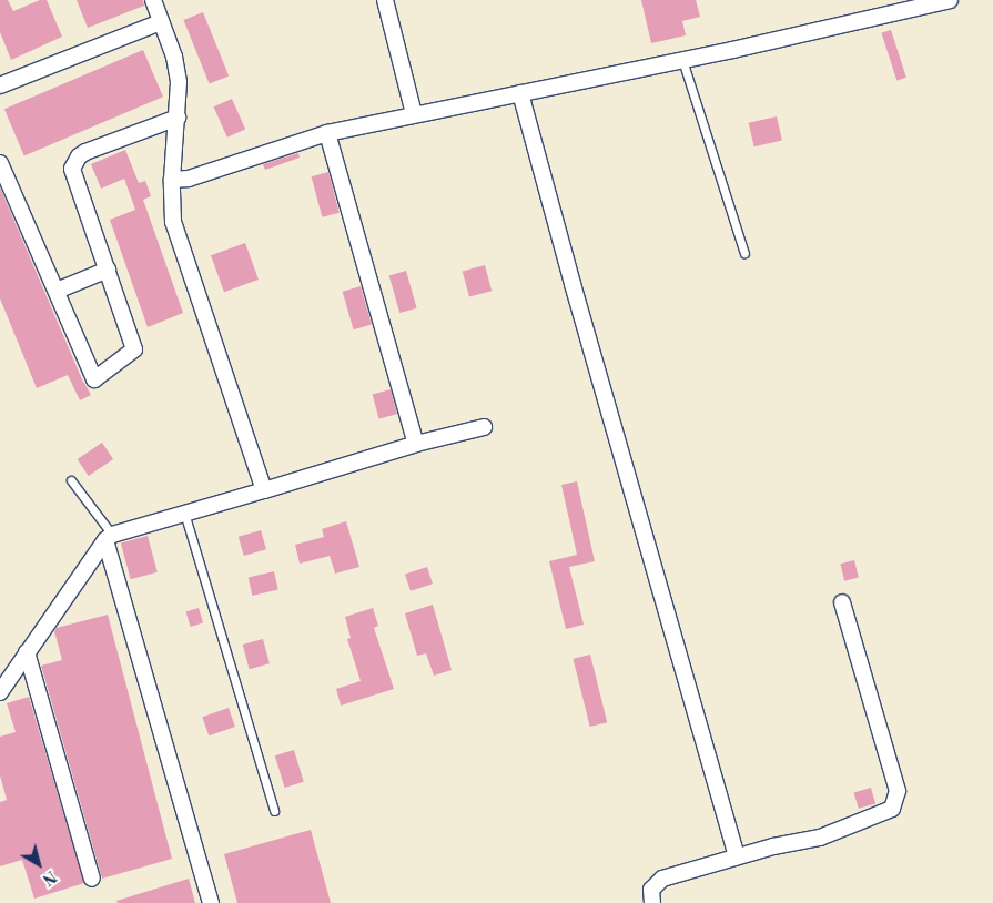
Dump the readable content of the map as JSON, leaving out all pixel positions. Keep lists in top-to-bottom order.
{
  "north": "bottom right"
}
